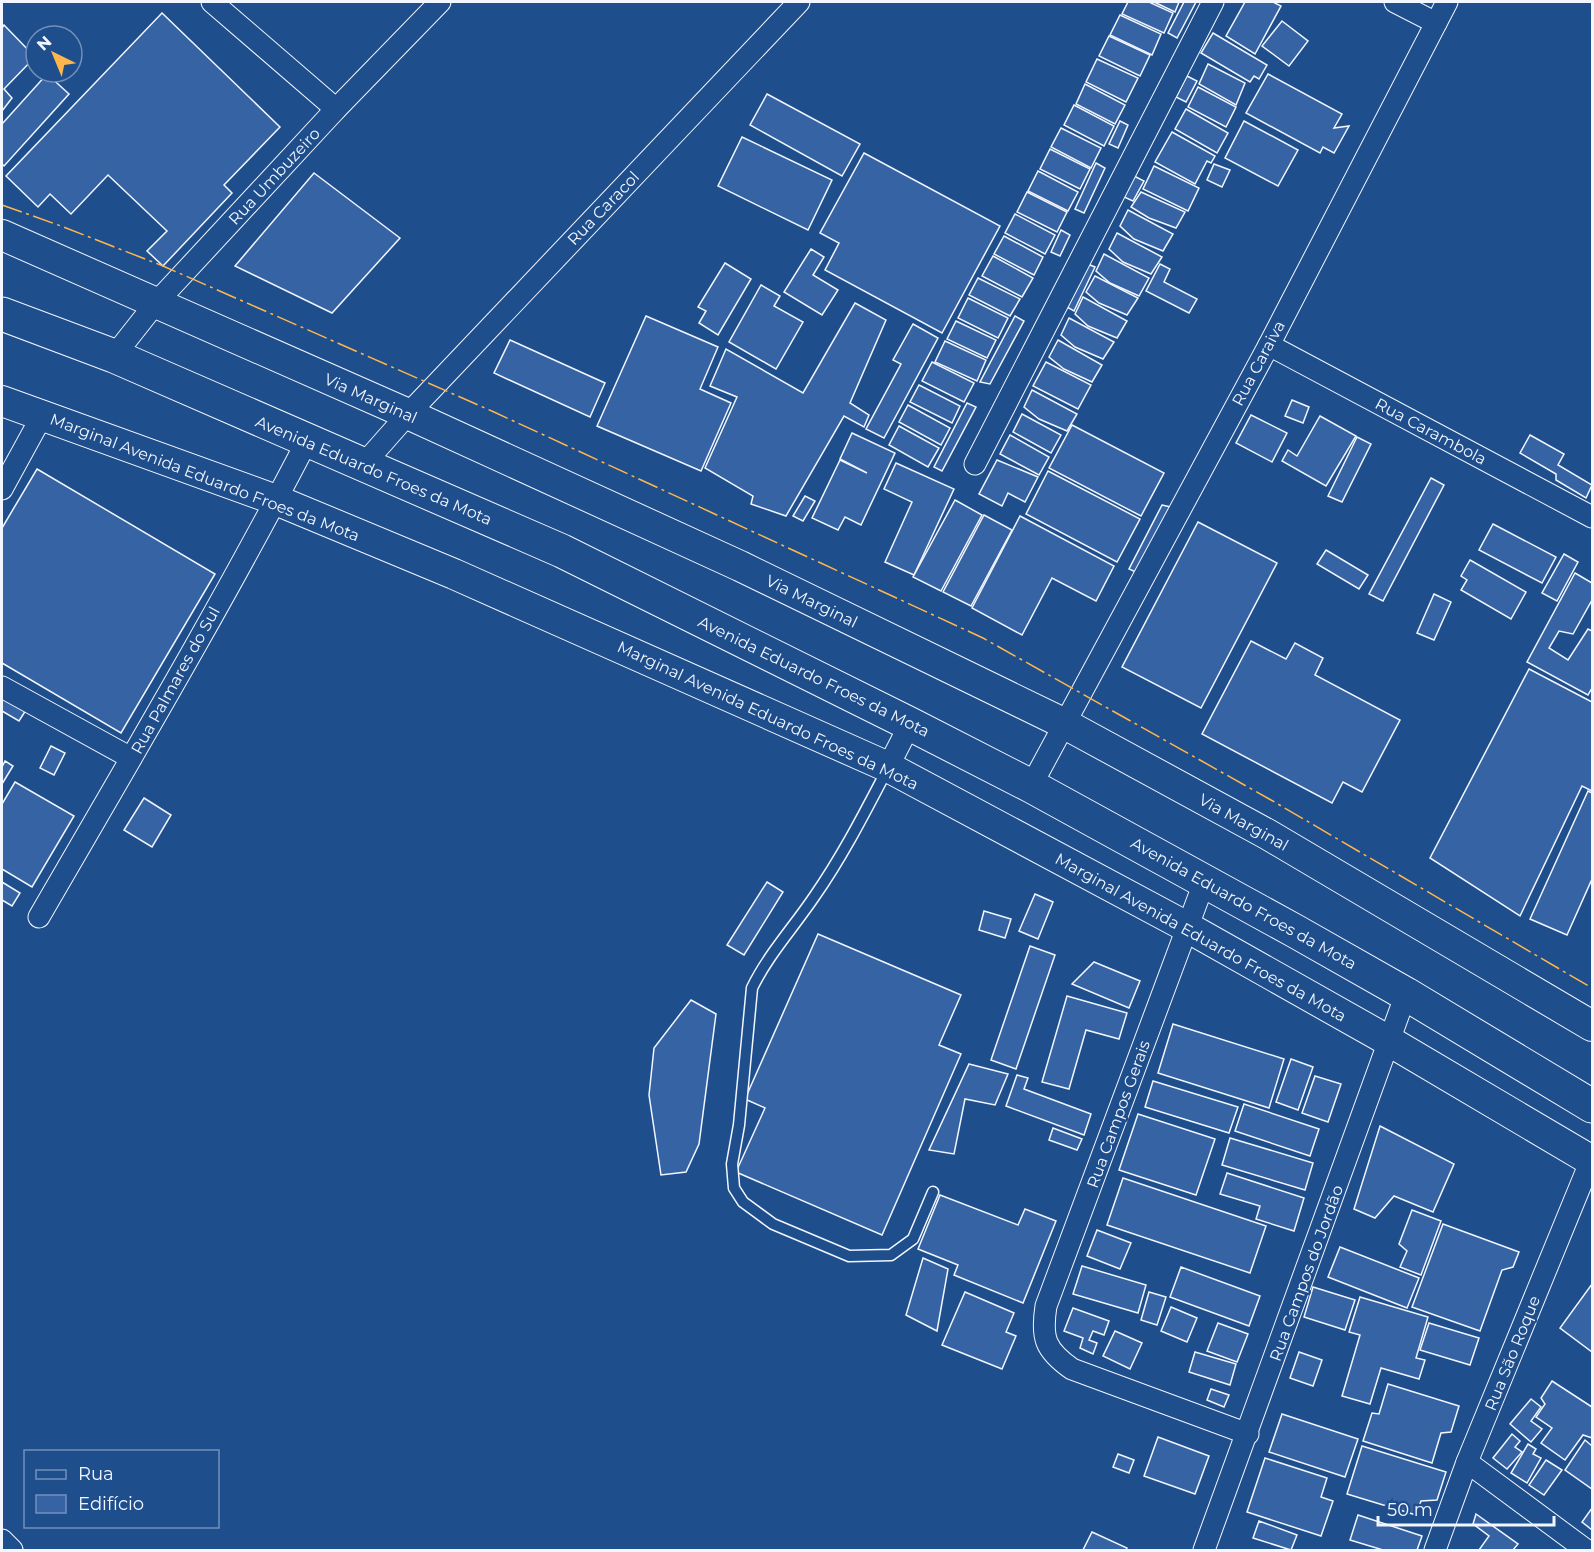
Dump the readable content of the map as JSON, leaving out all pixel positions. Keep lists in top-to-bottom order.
{
  "streets": {
    "highway": ["Avenida Eduardo Froes da Mota"],
    "street": [
      "Rua Umbuzeiro",
      "Rua Caracol",
      "Rua Caraiva",
      "Via Marginal",
      "Rua Carambola",
      "Marginal Avenida Eduardo Froes da Mota",
      "Rua Palmares do Sul",
      "Rua Campos Gerais",
      "Rua Campos do Jordão",
      "Rua São Roque"
    ]
  },
  "crossings": [
    ["Rua Umbuzeiro", "Via Marginal"],
    ["Rua Umbuzeiro", "Avenida Eduardo Froes da Mota"],
    ["Rua Caracol", "Via Marginal"],
    ["Rua Caracol", "Avenida Eduardo Froes da Mota"],
    ["Rua Caraiva", "Via Marginal"],
    ["Rua Caraiva", "Rua Carambola"],
    ["Rua Caraiva", "Avenida Eduardo Froes da Mota"],
    ["Avenida Eduardo Froes da Mota", "Rua Palmares do Sul"],
    ["Avenida Eduardo Froes da Mota", "Rua Campos Gerais"],
    ["Avenida Eduardo Froes da Mota", "Rua Campos do Jordão"],
    ["Marginal Avenida Eduardo Froes da Mota", "Rua Palmares do Sul"],
    ["Marginal Avenida Eduardo Froes da Mota", "Rua Campos Gerais"],
    ["Marginal Avenida Eduardo Froes da Mota", "Rua Campos do Jordão"],
    ["Marginal Avenida Eduardo Froes da Mota", "Rua São Roque"],
    ["Rua Campos Gerais", "Rua Campos do Jordão"]
  ],
  "legend": ["Rua", "Edifício"],
  "scale_bar": "50 m",
  "north": "top left"
}
